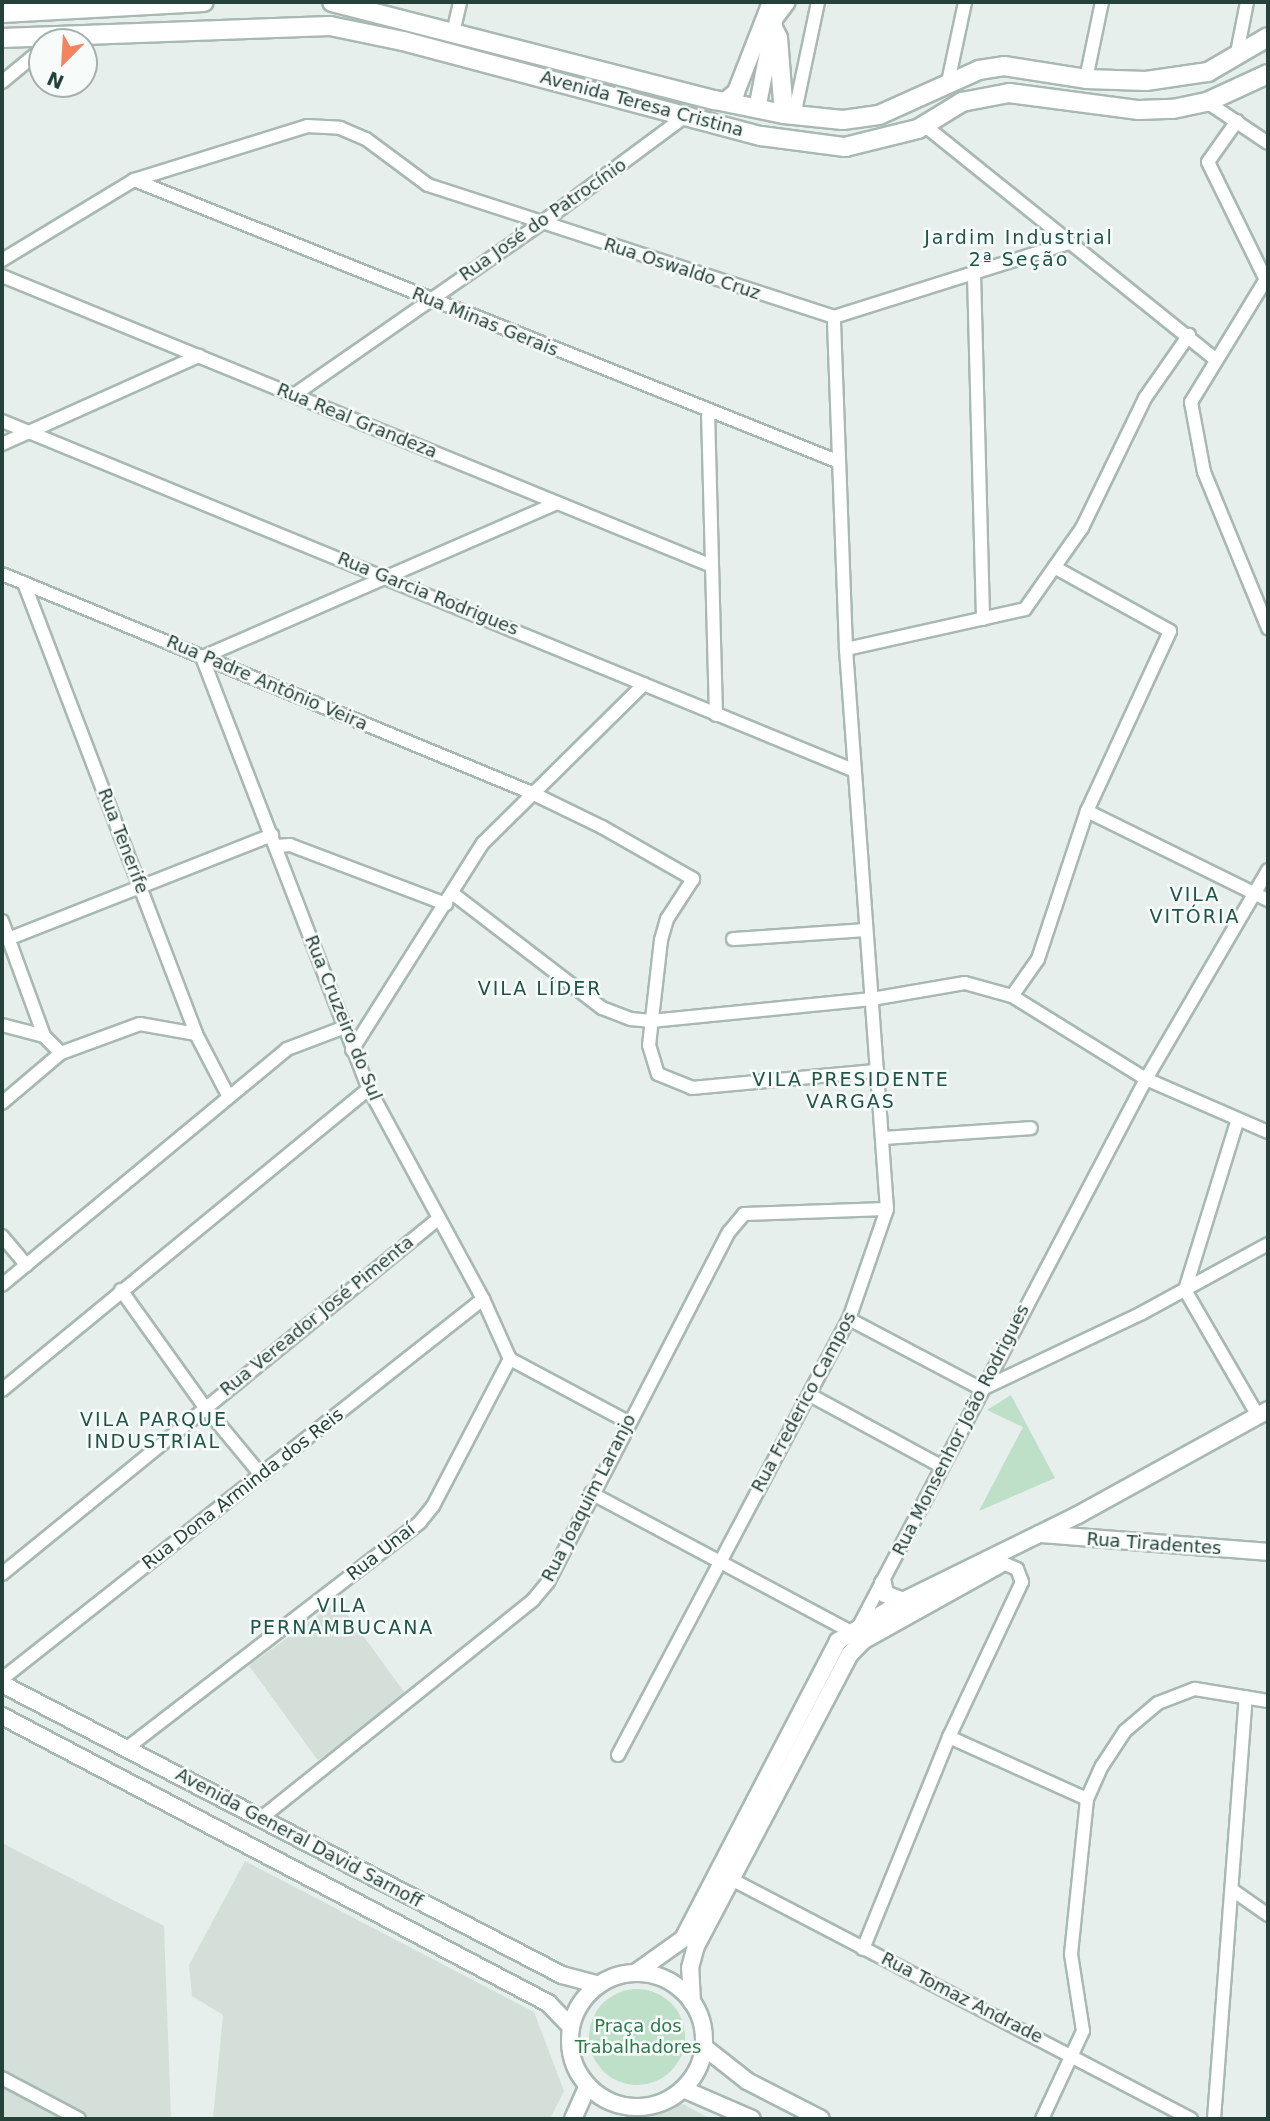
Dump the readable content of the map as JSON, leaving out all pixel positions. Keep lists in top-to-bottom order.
{
  "streets": {
    "main road": ["Avenida Teresa Cristina"],
    "street": [
      "Rua José do Patrocínio",
      "Rua Oswaldo Cruz",
      "Rua Minas Gerais",
      "Rua Real Grandeza",
      "Rua Garcia Rodrigues",
      "Rua Padre Antônio Veira",
      "Rua Tenerife",
      "Rua Cruzeiro do Sul",
      "Rua Vereador José Pimenta",
      "Rua Frederico Campos",
      "Rua Monsenhor João Rodrigues",
      "Rua Dona Arminda dos Reis",
      "Rua Joaquim Laranjo",
      "Rua Tiradentes",
      "Rua Unaí",
      "Avenida General David Sarnoff",
      "Rua Tomaz Andrade"
    ]
  },
  "crossings": [
    ["Avenida Teresa Cristina", "Rua José do Patrocínio"],
    ["Rua José do Patrocínio", "Rua Oswaldo Cruz"],
    ["Rua José do Patrocínio", "Rua Minas Gerais"],
    ["Rua José do Patrocínio", "Rua Real Grandeza"],
    ["Rua Oswaldo Cruz", "Rua Minas Gerais"],
    ["Rua Oswaldo Cruz", "Rua Frederico Campos"],
    ["Rua Minas Gerais", "Rua Frederico Campos"],
    ["Rua Garcia Rodrigues", "Rua Frederico Campos"],
    ["Rua Padre Antônio Veira", "Rua Tenerife"],
    ["Rua Padre Antônio Veira", "Rua Cruzeiro do Sul"],
    ["Rua Cruzeiro do Sul", "Rua Vereador José Pimenta"],
    ["Rua Cruzeiro do Sul", "Rua Dona Arminda dos Reis"],
    ["Rua Cruzeiro do Sul", "Rua Unaí"],
    ["Rua Frederico Campos", "Rua Joaquim Laranjo"],
    ["Rua Monsenhor João Rodrigues", "Avenida General David Sarnoff"],
    ["Rua Monsenhor João Rodrigues", "Rua Tomaz Andrade"],
    ["Rua Joaquim Laranjo", "Avenida General David Sarnoff"],
    ["Rua Unaí", "Avenida General David Sarnoff"]
  ],
  "districts": [
    "Jardim Industrial 2ª Seção",
    "VILA VITÓRIA",
    "VILA LÍDER",
    "VILA PRESIDENTE VARGAS",
    "VILA PARQUE INDUSTRIAL",
    "VILA PERNAMBUCANA"
  ],
  "parks": ["Praça dos Trabalhadores"],
  "north": "bottom left"
}
